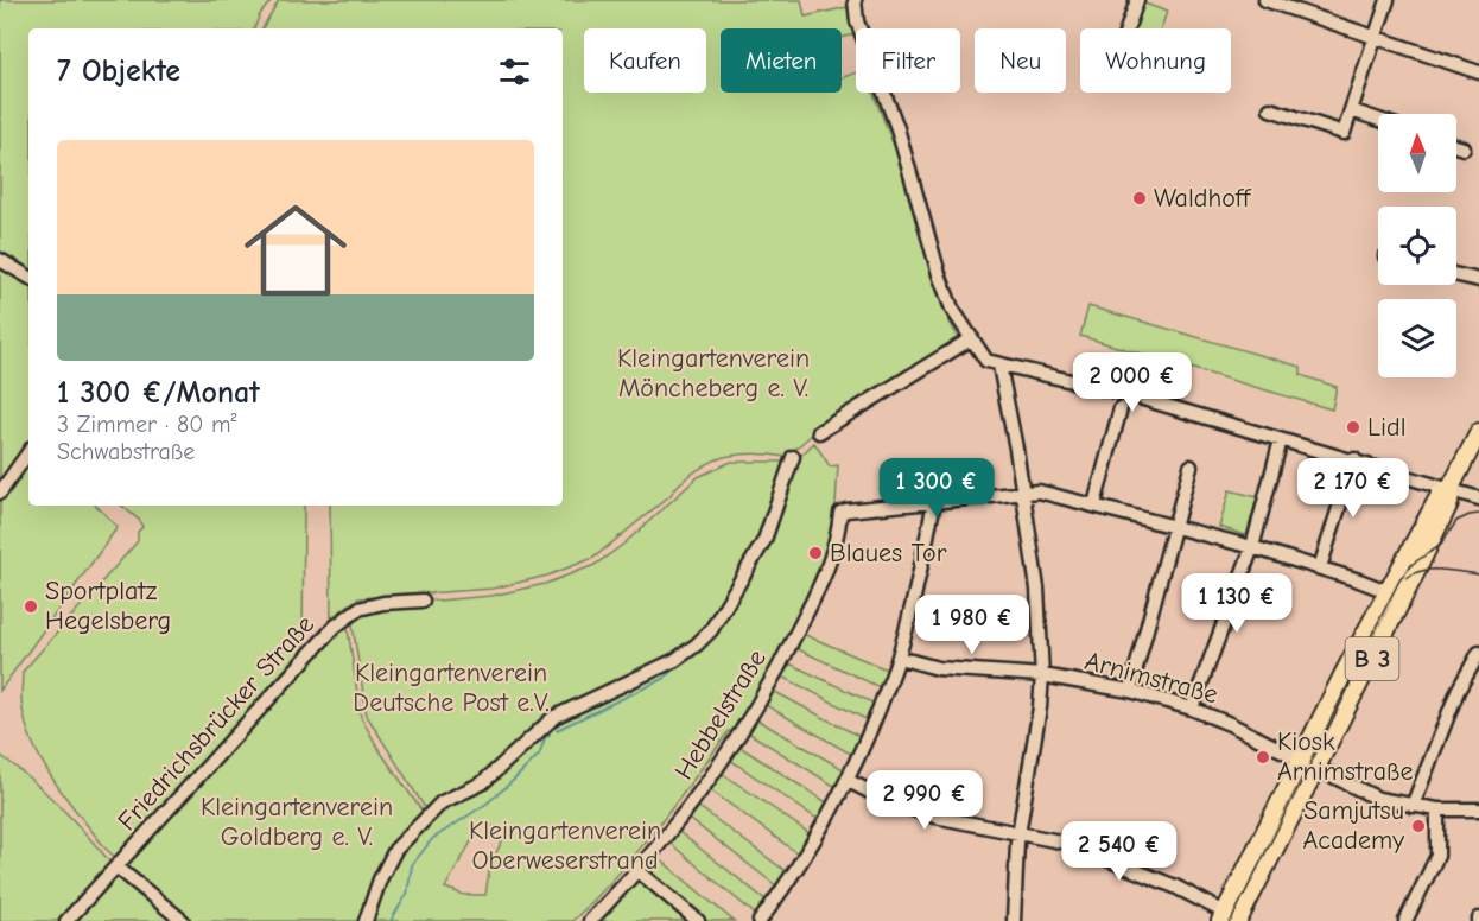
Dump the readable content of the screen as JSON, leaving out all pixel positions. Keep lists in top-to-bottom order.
{
  "streets": {
    "main road": ["B 3"],
    "street": ["Arnimstraße", "Hebbelstraße", "Friedrichsbrücker Straße"]
  },
  "crossings": [
    ["B 3", "Arnimstraße"]
  ],
  "parks": [
    "Kleingartenverein Möncheberg e. V.",
    "Kleingartenverein Deutsche Post e.V.",
    "Kleingartenverein Goldberg e. V.",
    "Kleingartenverein Oberweserstrand"
  ],
  "places": [
    "Waldhoff",
    "Lidl",
    "Blaues Tor",
    "Sportplatz Hegelsberg",
    "Kiosk Arnimstraße",
    "Samjutsu Academy"
  ],
  "north": "top",
  "page": {
    "chip": [
      "Kaufen",
      "Mieten",
      "Filter",
      "Neu",
      "Wohnung"
    ],
    "heading": "7 Objekte",
    "list": [
      {
        "name": "1 300 €/Monat",
        "note": "3 Zimmer · 80 m² · Schwabstraße"
      }
    ],
    "price": [
      "2 000 €",
      "1 300 €",
      "2 170 €",
      "1 130 €",
      "1 980 €",
      "2 990 €",
      "2 540 €"
    ]
  }
}
